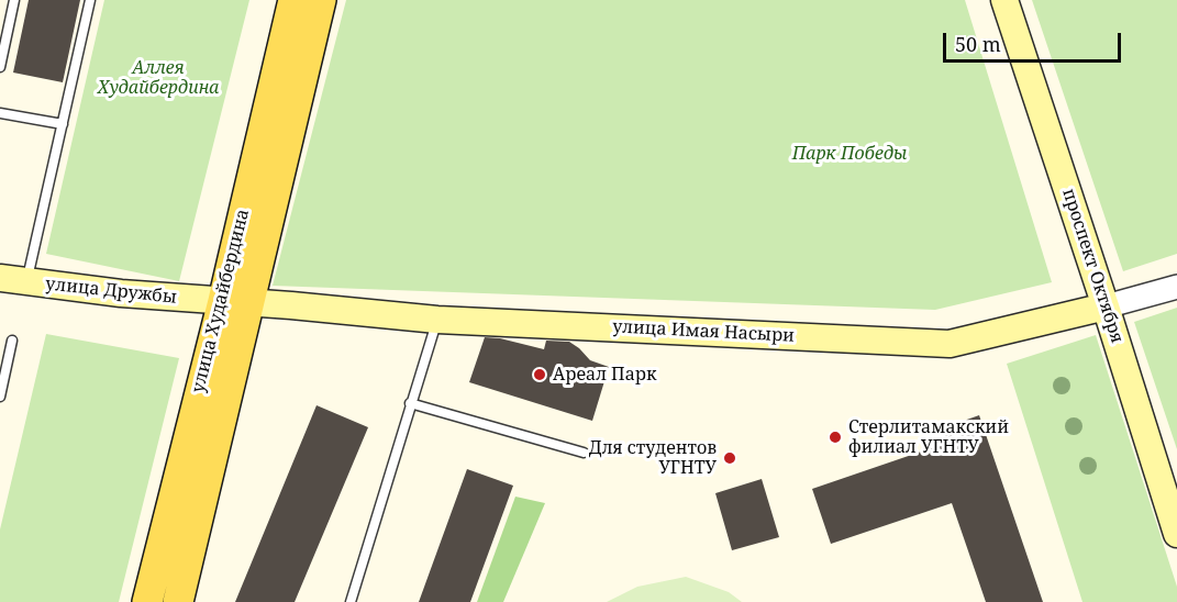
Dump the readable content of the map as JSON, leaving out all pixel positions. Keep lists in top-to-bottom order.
{
  "streets": {
    "main road": [
      "проспект Октября",
      "улица Дружбы",
      "улица Худайбердина",
      "улица Имая Насыри"
    ]
  },
  "crossings": [
    ["проспект Октября", "улица Имая Насыри"],
    ["улица Дружбы", "улица Худайбердина"],
    ["улица Дружбы", "улица Имая Насыри"],
    ["улица Худайбердина", "улица Имая Насыри"]
  ],
  "parks": ["Аллея Худайбердина", "Парк Победы"],
  "places": ["Ареал Парк", "Стерлитамакский филиал УГНТУ", "Для студентов УГНТУ"],
  "scale_bar": "50 m"
}
